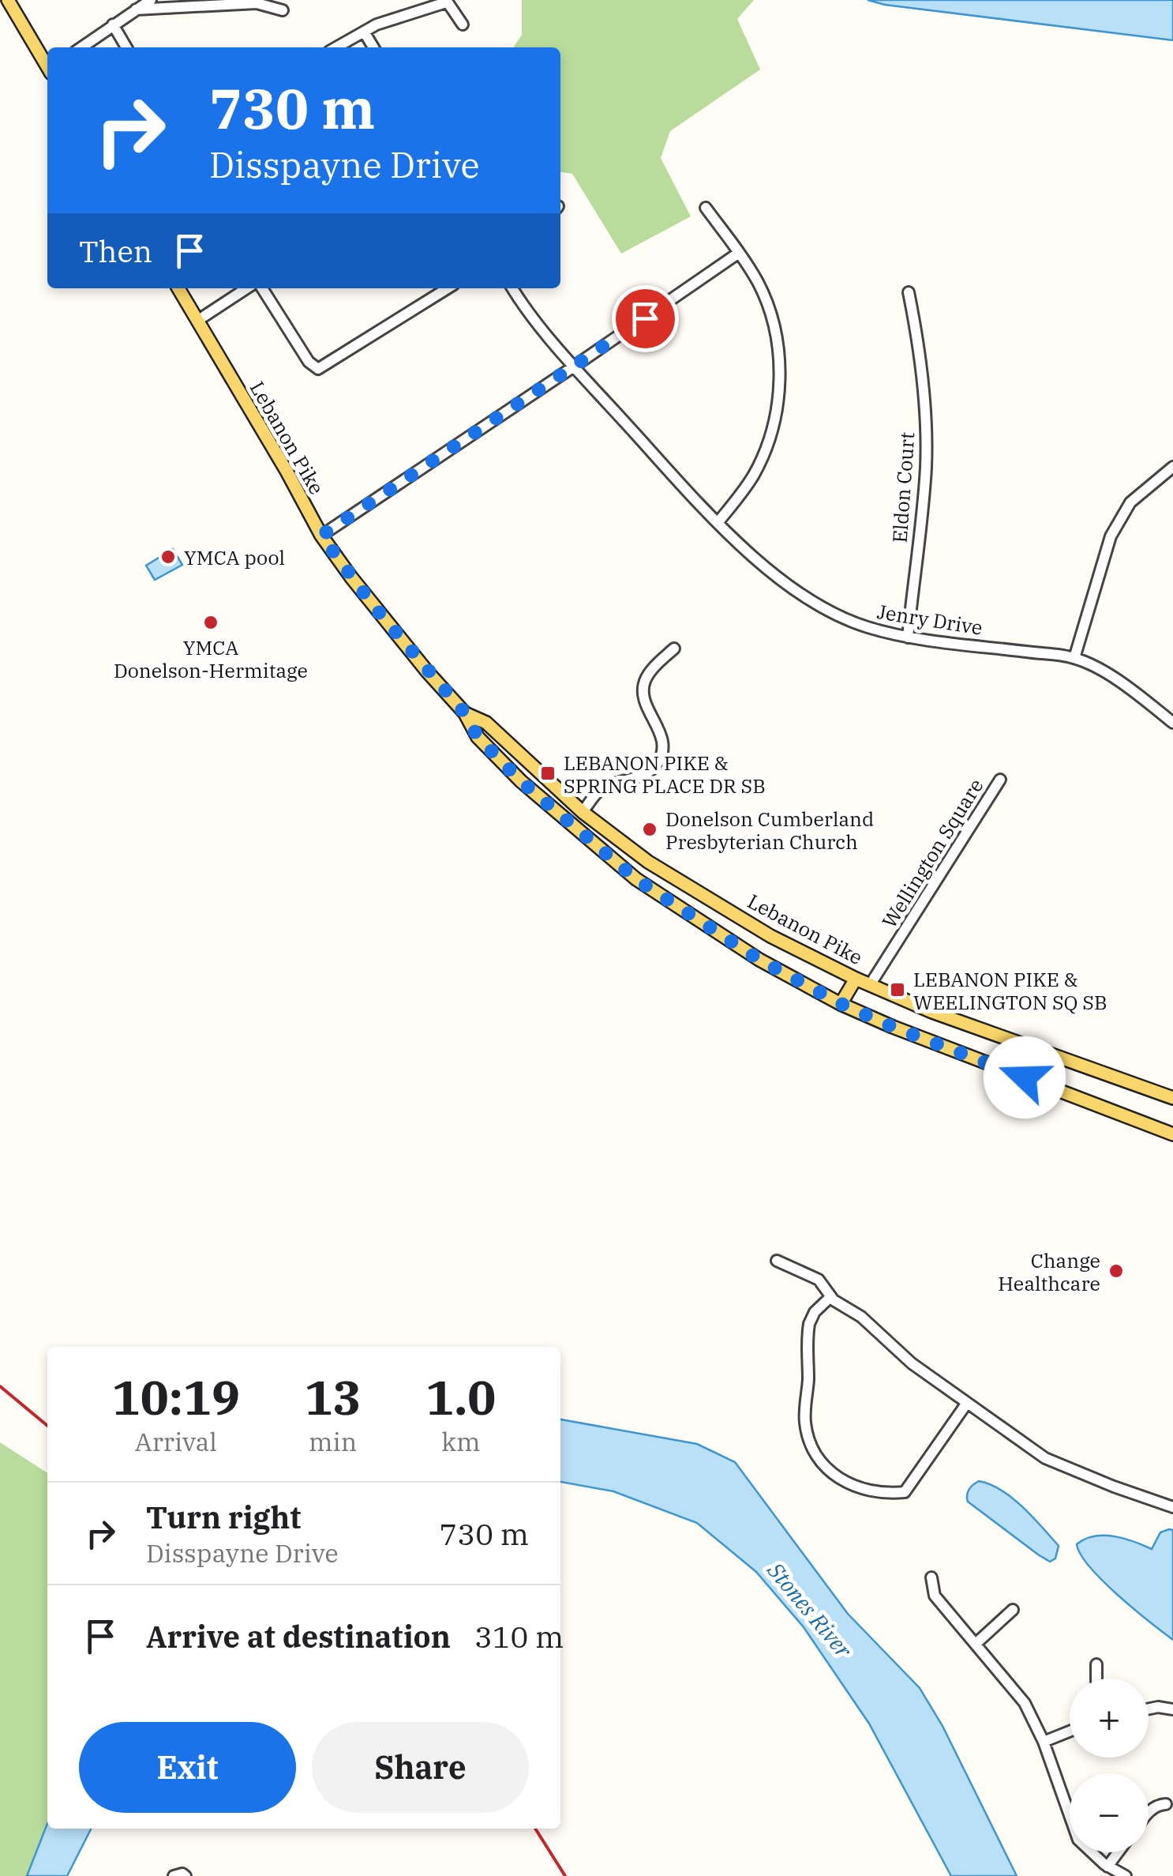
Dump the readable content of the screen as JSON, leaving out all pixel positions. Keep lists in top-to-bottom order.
{
  "streets": {
    "main road": ["Lebanon Pike"],
    "street": ["Eldon Court", "Jenry Drive", "Wellington Square"]
  },
  "crossings": [
    ["Lebanon Pike", "Wellington Square"],
    ["Eldon Court", "Jenry Drive"]
  ],
  "water": ["Stones River"],
  "places": {
    "other": [
      "YMCA pool",
      "YMCA Donelson-Hermitage",
      "Donelson Cumberland Presbyterian Church",
      "Change Healthcare"
    ],
    "transit": ["LEBANON PIKE & SPRING PLACE DR SB", "LEBANON PIKE & WEELINGTON SQ SB"]
  },
  "page": {
    "turn": ["730 m", "Disspayne Drive"],
    "then": "Then",
    "eta": [
      "10:19",
      "Arrival",
      "13",
      "min",
      "1.0",
      "km"
    ],
    "list": [
      {
        "name": "Turn right",
        "note": "Disspayne Drive",
        "value": "730 m"
      },
      {
        "name": "Arrive at destination",
        "value": "310 m"
      }
    ],
    "map_buttons": ["+", "−"],
    "buttons": ["Exit", "Share"]
  }
}
